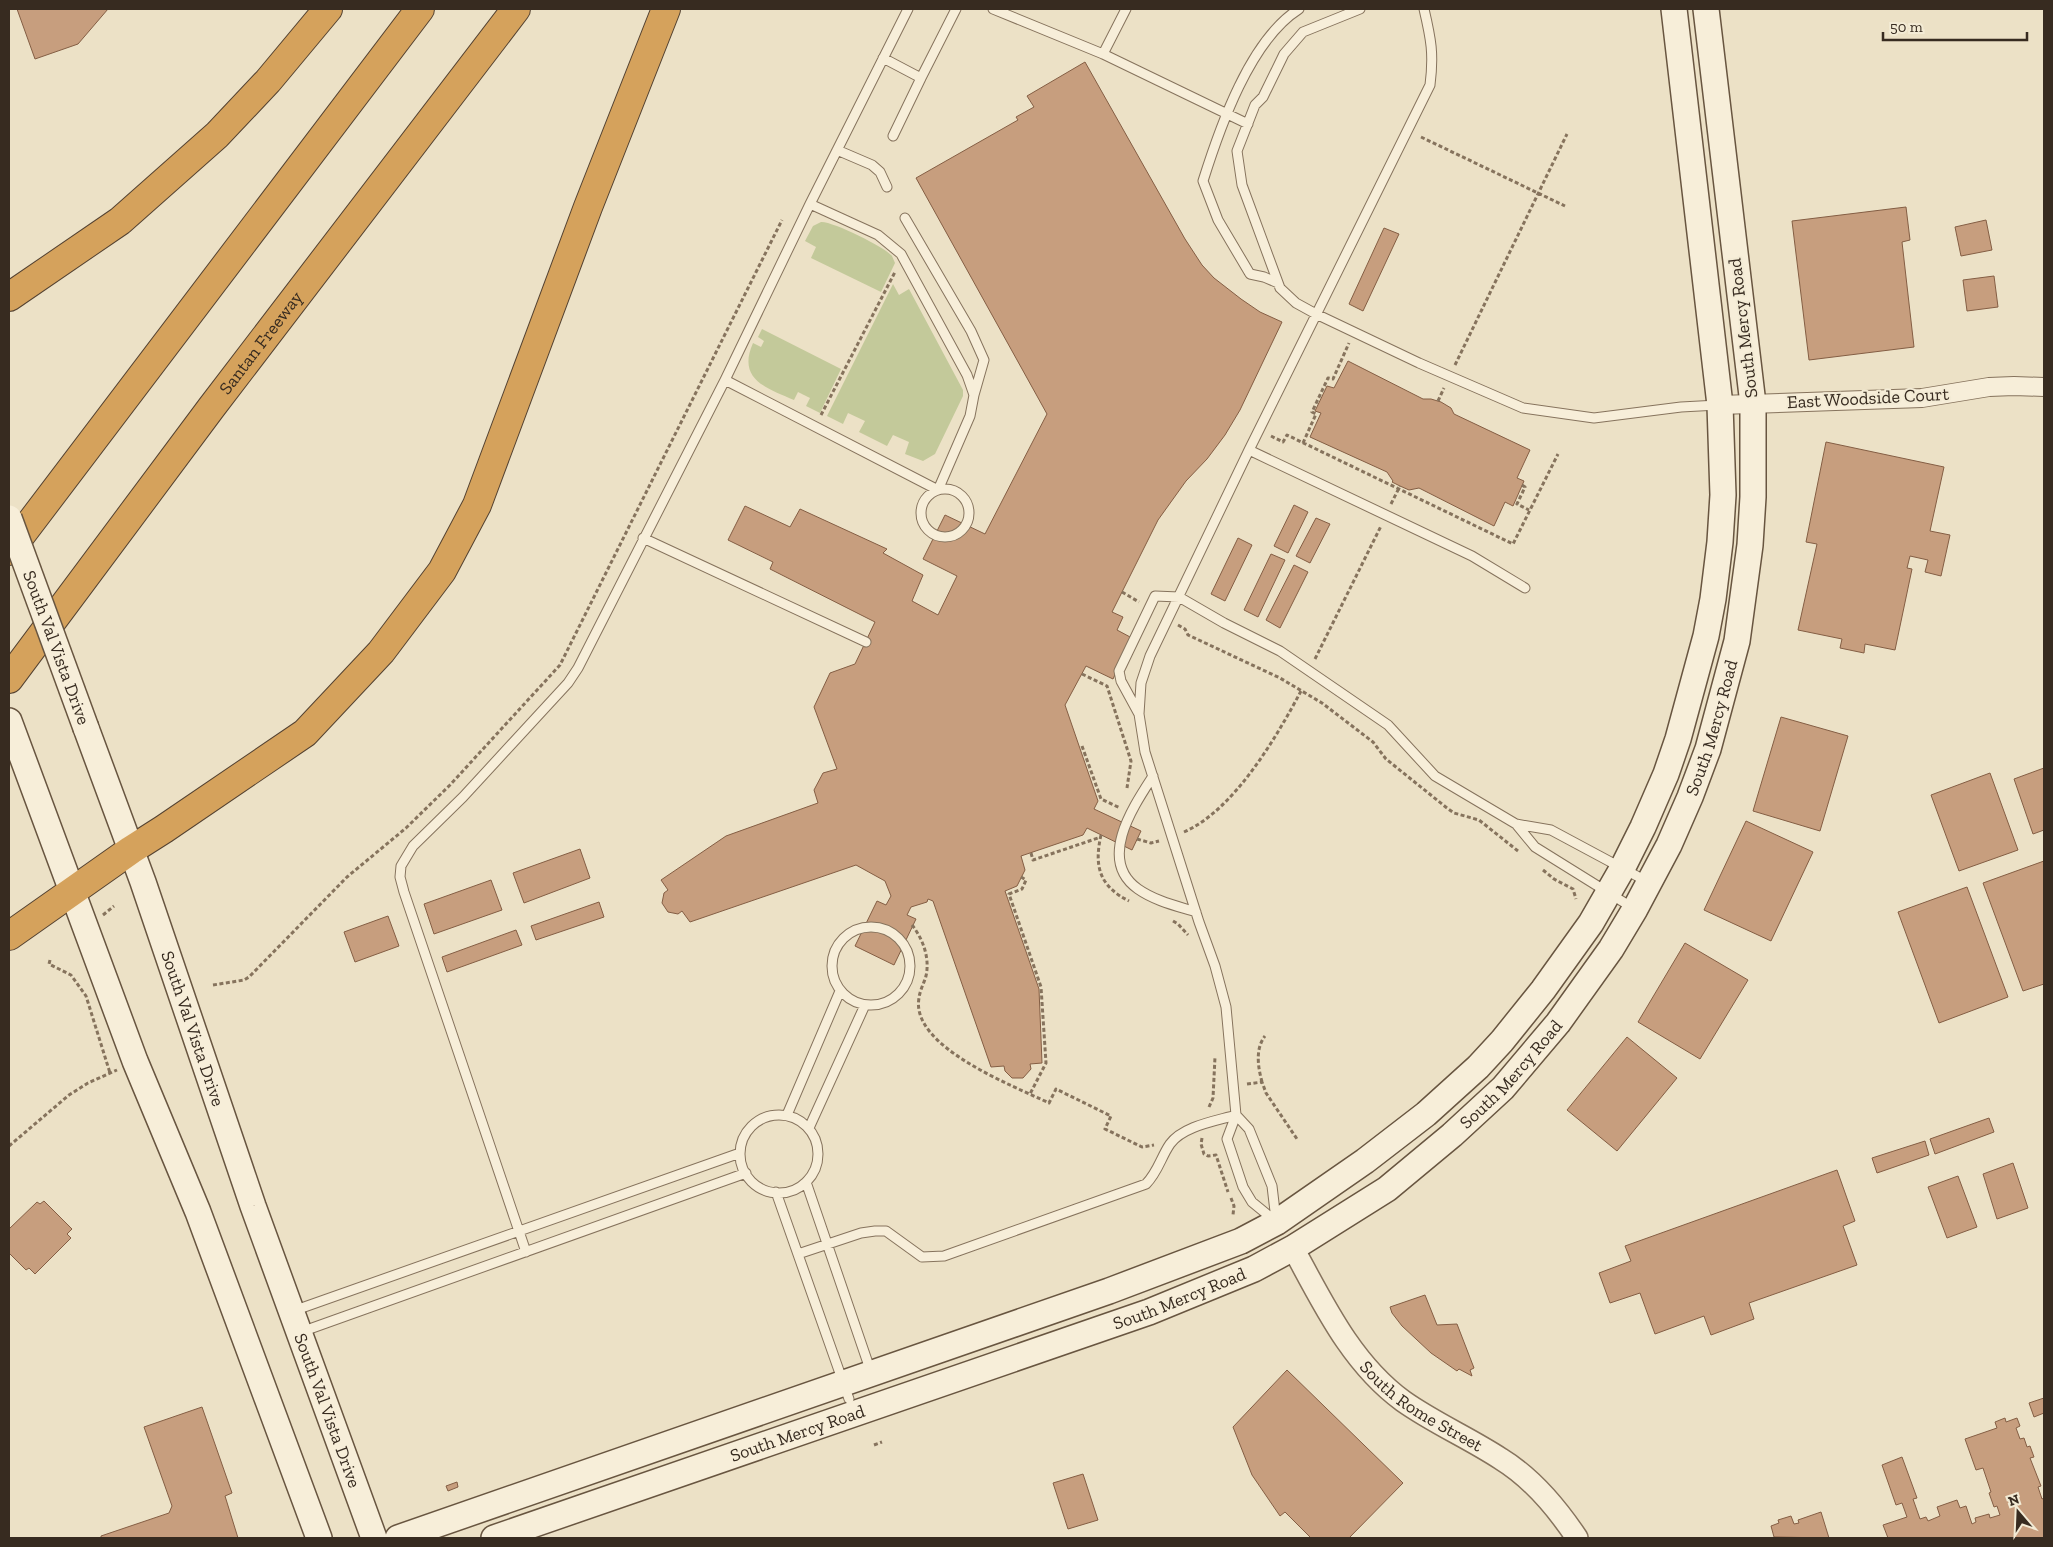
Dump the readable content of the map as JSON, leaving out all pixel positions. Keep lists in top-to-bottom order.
{
  "streets": {
    "highway": ["Santan Freeway"],
    "main road": ["South Mercy Road", "South Val Vista Drive"],
    "street": ["East Woodside Court", "South Rome Street"]
  },
  "crossings": [
    ["South Mercy Road", "East Woodside Court"],
    ["South Mercy Road", "South Rome Street"]
  ],
  "scale_bar": "50 m",
  "north": "top"
}
